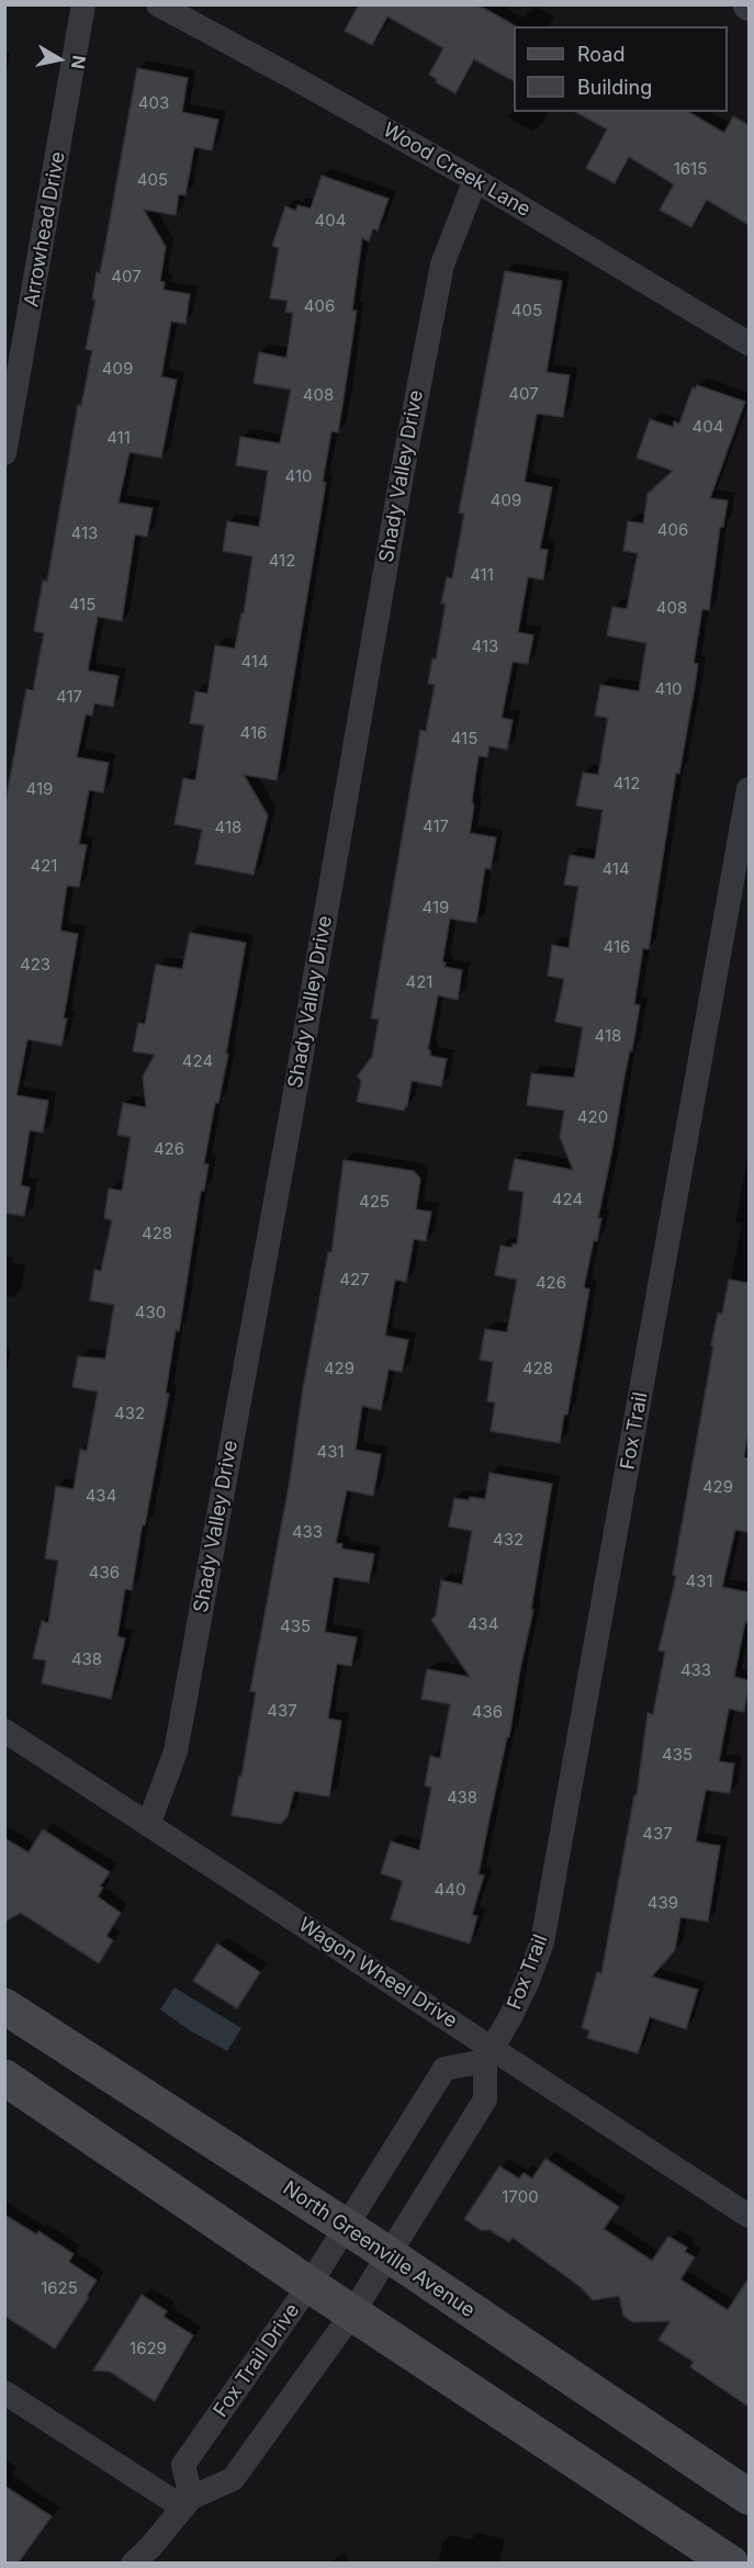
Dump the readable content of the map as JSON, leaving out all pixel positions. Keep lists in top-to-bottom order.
{
  "streets": {
    "main road": ["North Greenville Avenue"],
    "street": [
      "Wood Creek Lane",
      "Arrowhead Drive",
      "Shady Valley Drive",
      "Fox Trail",
      "Wagon Wheel Drive",
      "Fox Trail Drive"
    ]
  },
  "crossings": [
    ["Wood Creek Lane", "Shady Valley Drive"],
    ["Shady Valley Drive", "Wagon Wheel Drive"],
    ["Fox Trail", "Wagon Wheel Drive"],
    ["Fox Trail", "North Greenville Avenue"],
    ["North Greenville Avenue", "Fox Trail Drive"]
  ],
  "house_numbers": [
    "403",
    "1615",
    "405",
    "404",
    "407",
    "406",
    "405",
    "409",
    "407",
    "408",
    "404",
    "411",
    "410",
    "409",
    "406",
    "413",
    "412",
    "411",
    "415",
    "408",
    "413",
    "414",
    "410",
    "417",
    "416",
    "415",
    "412",
    "419",
    "417",
    "418",
    "421",
    "414",
    "419",
    "416",
    "423",
    "421",
    "418",
    "424",
    "420",
    "426",
    "424",
    "425",
    "428",
    "427",
    "426",
    "430",
    "429",
    "428",
    "432",
    "431",
    "429",
    "434",
    "433",
    "432",
    "436",
    "431",
    "434",
    "435",
    "438",
    "433",
    "437",
    "436",
    "435",
    "438",
    "437",
    "440",
    "439",
    "1700",
    "1625",
    "1629"
  ],
  "legend": ["Road", "Building"],
  "north": "right"
}
